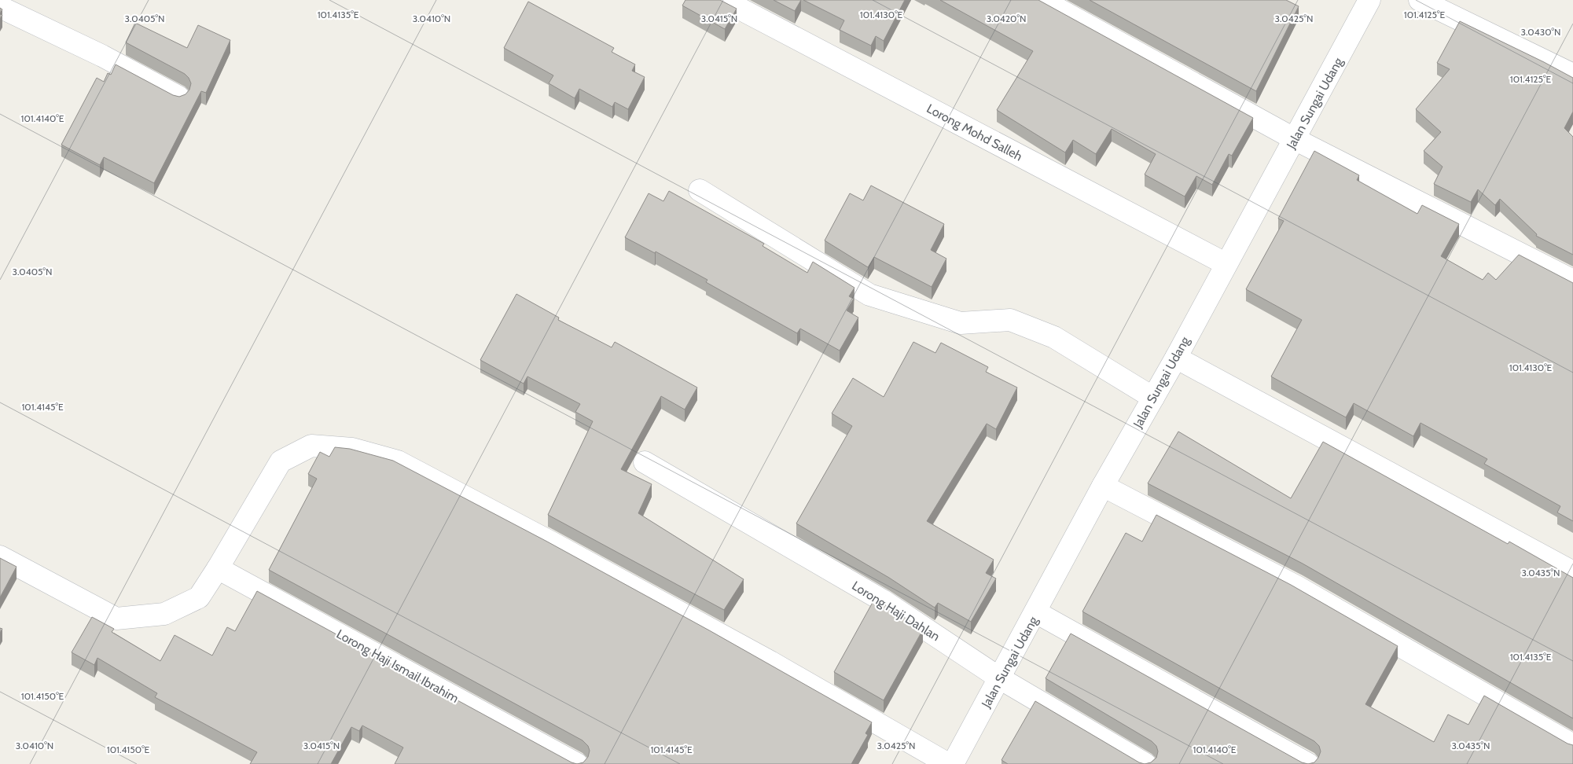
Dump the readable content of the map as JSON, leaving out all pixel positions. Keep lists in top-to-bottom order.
{
  "streets": {
    "street": [
      "Jalan Sungai Udang",
      "Lorong Mohd Salleh",
      "Lorong Haji Dahlan",
      "Lorong Haji Ismail Ibrahim"
    ]
  },
  "crossings": [
    ["Jalan Sungai Udang", "Lorong Mohd Salleh"],
    ["Jalan Sungai Udang", "Lorong Haji Dahlan"]
  ],
  "coordinates": [
    "101.4135°E",
    "101.4125°E",
    "101.4130°E",
    "3.0405°N",
    "3.0410°N",
    "3.0415°N",
    "3.0420°N",
    "3.0425°N",
    "3.0430°N",
    "101.4140°E",
    "101.4145°E",
    "3.0435°N",
    "101.4150°E"
  ]
}
